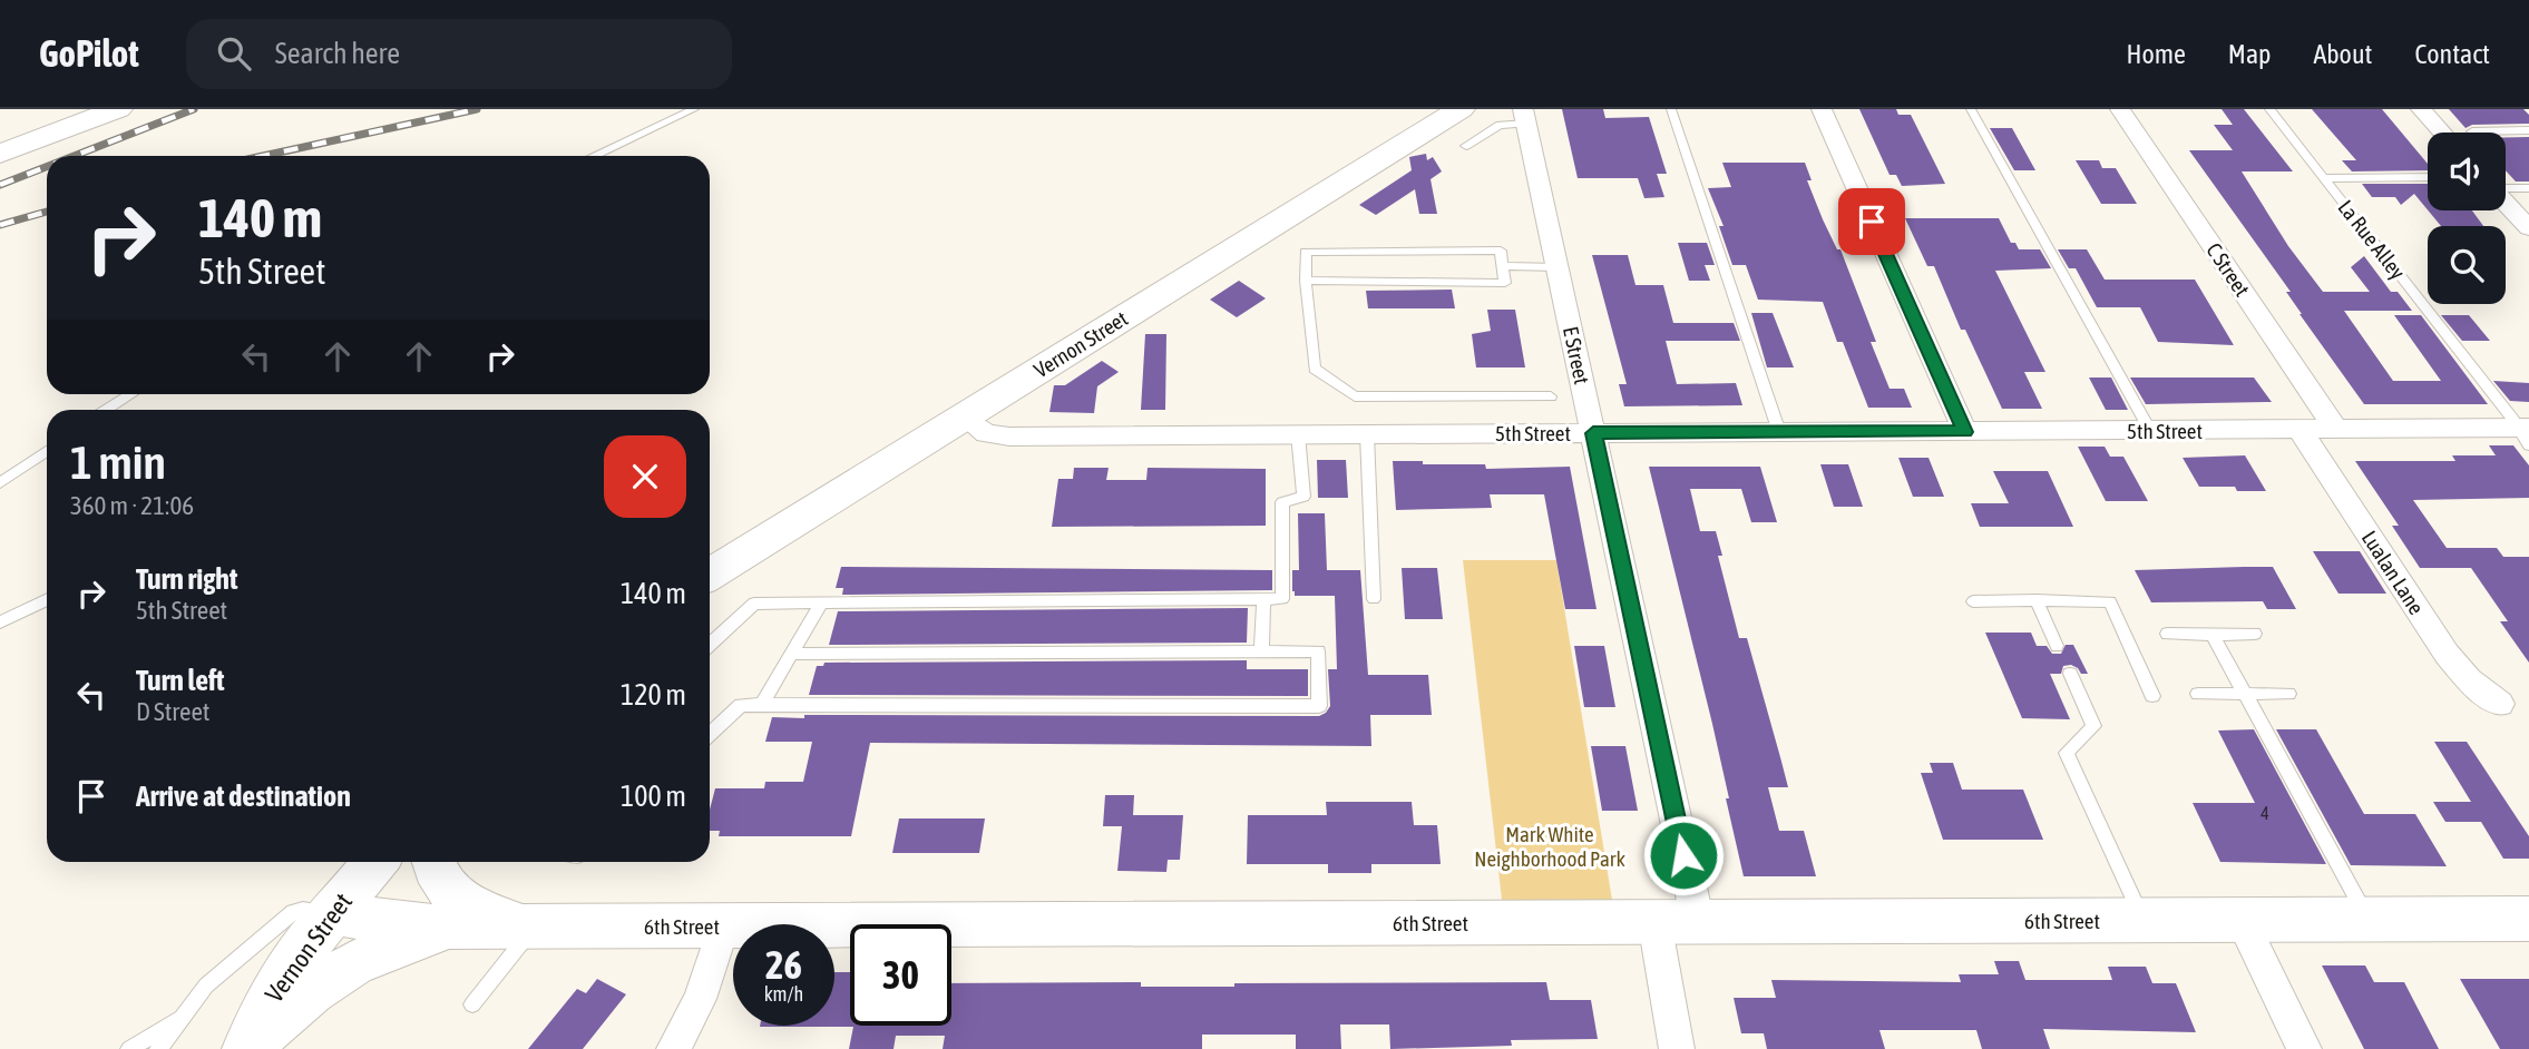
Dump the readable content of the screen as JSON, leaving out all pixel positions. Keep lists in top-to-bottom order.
{
  "streets": {
    "street": [
      "C Street",
      "Vernon Street",
      "E Street",
      "5th Street",
      "Lualan Lane",
      "6th Street"
    ],
    "lane": ["La Rue Alley"]
  },
  "crossings": [
    ["La Rue Alley", "5th Street"],
    ["C Street", "5th Street"],
    ["Vernon Street", "5th Street"],
    ["Vernon Street", "6th Street"],
    ["E Street", "5th Street"],
    ["E Street", "6th Street"],
    ["5th Street", "Lualan Lane"]
  ],
  "parks": ["Mark White Neighborhood Park"],
  "house_numbers": ["4"],
  "page": {
    "header": "GoPilot",
    "search": "Search here",
    "nav": [
      "Home",
      "Map",
      "About",
      "Contact"
    ],
    "turn": ["140 m", "5th Street"],
    "heading": ["1 min", "360 m · 21:06"],
    "list": [
      {
        "name": "Turn right",
        "note": "5th Street",
        "value": "140 m"
      },
      {
        "name": "Turn left",
        "note": "D Street",
        "value": "120 m"
      },
      {
        "name": "Arrive at destination",
        "value": "100 m"
      }
    ],
    "speed": "26 km/h",
    "limit": "30"
  }
}
